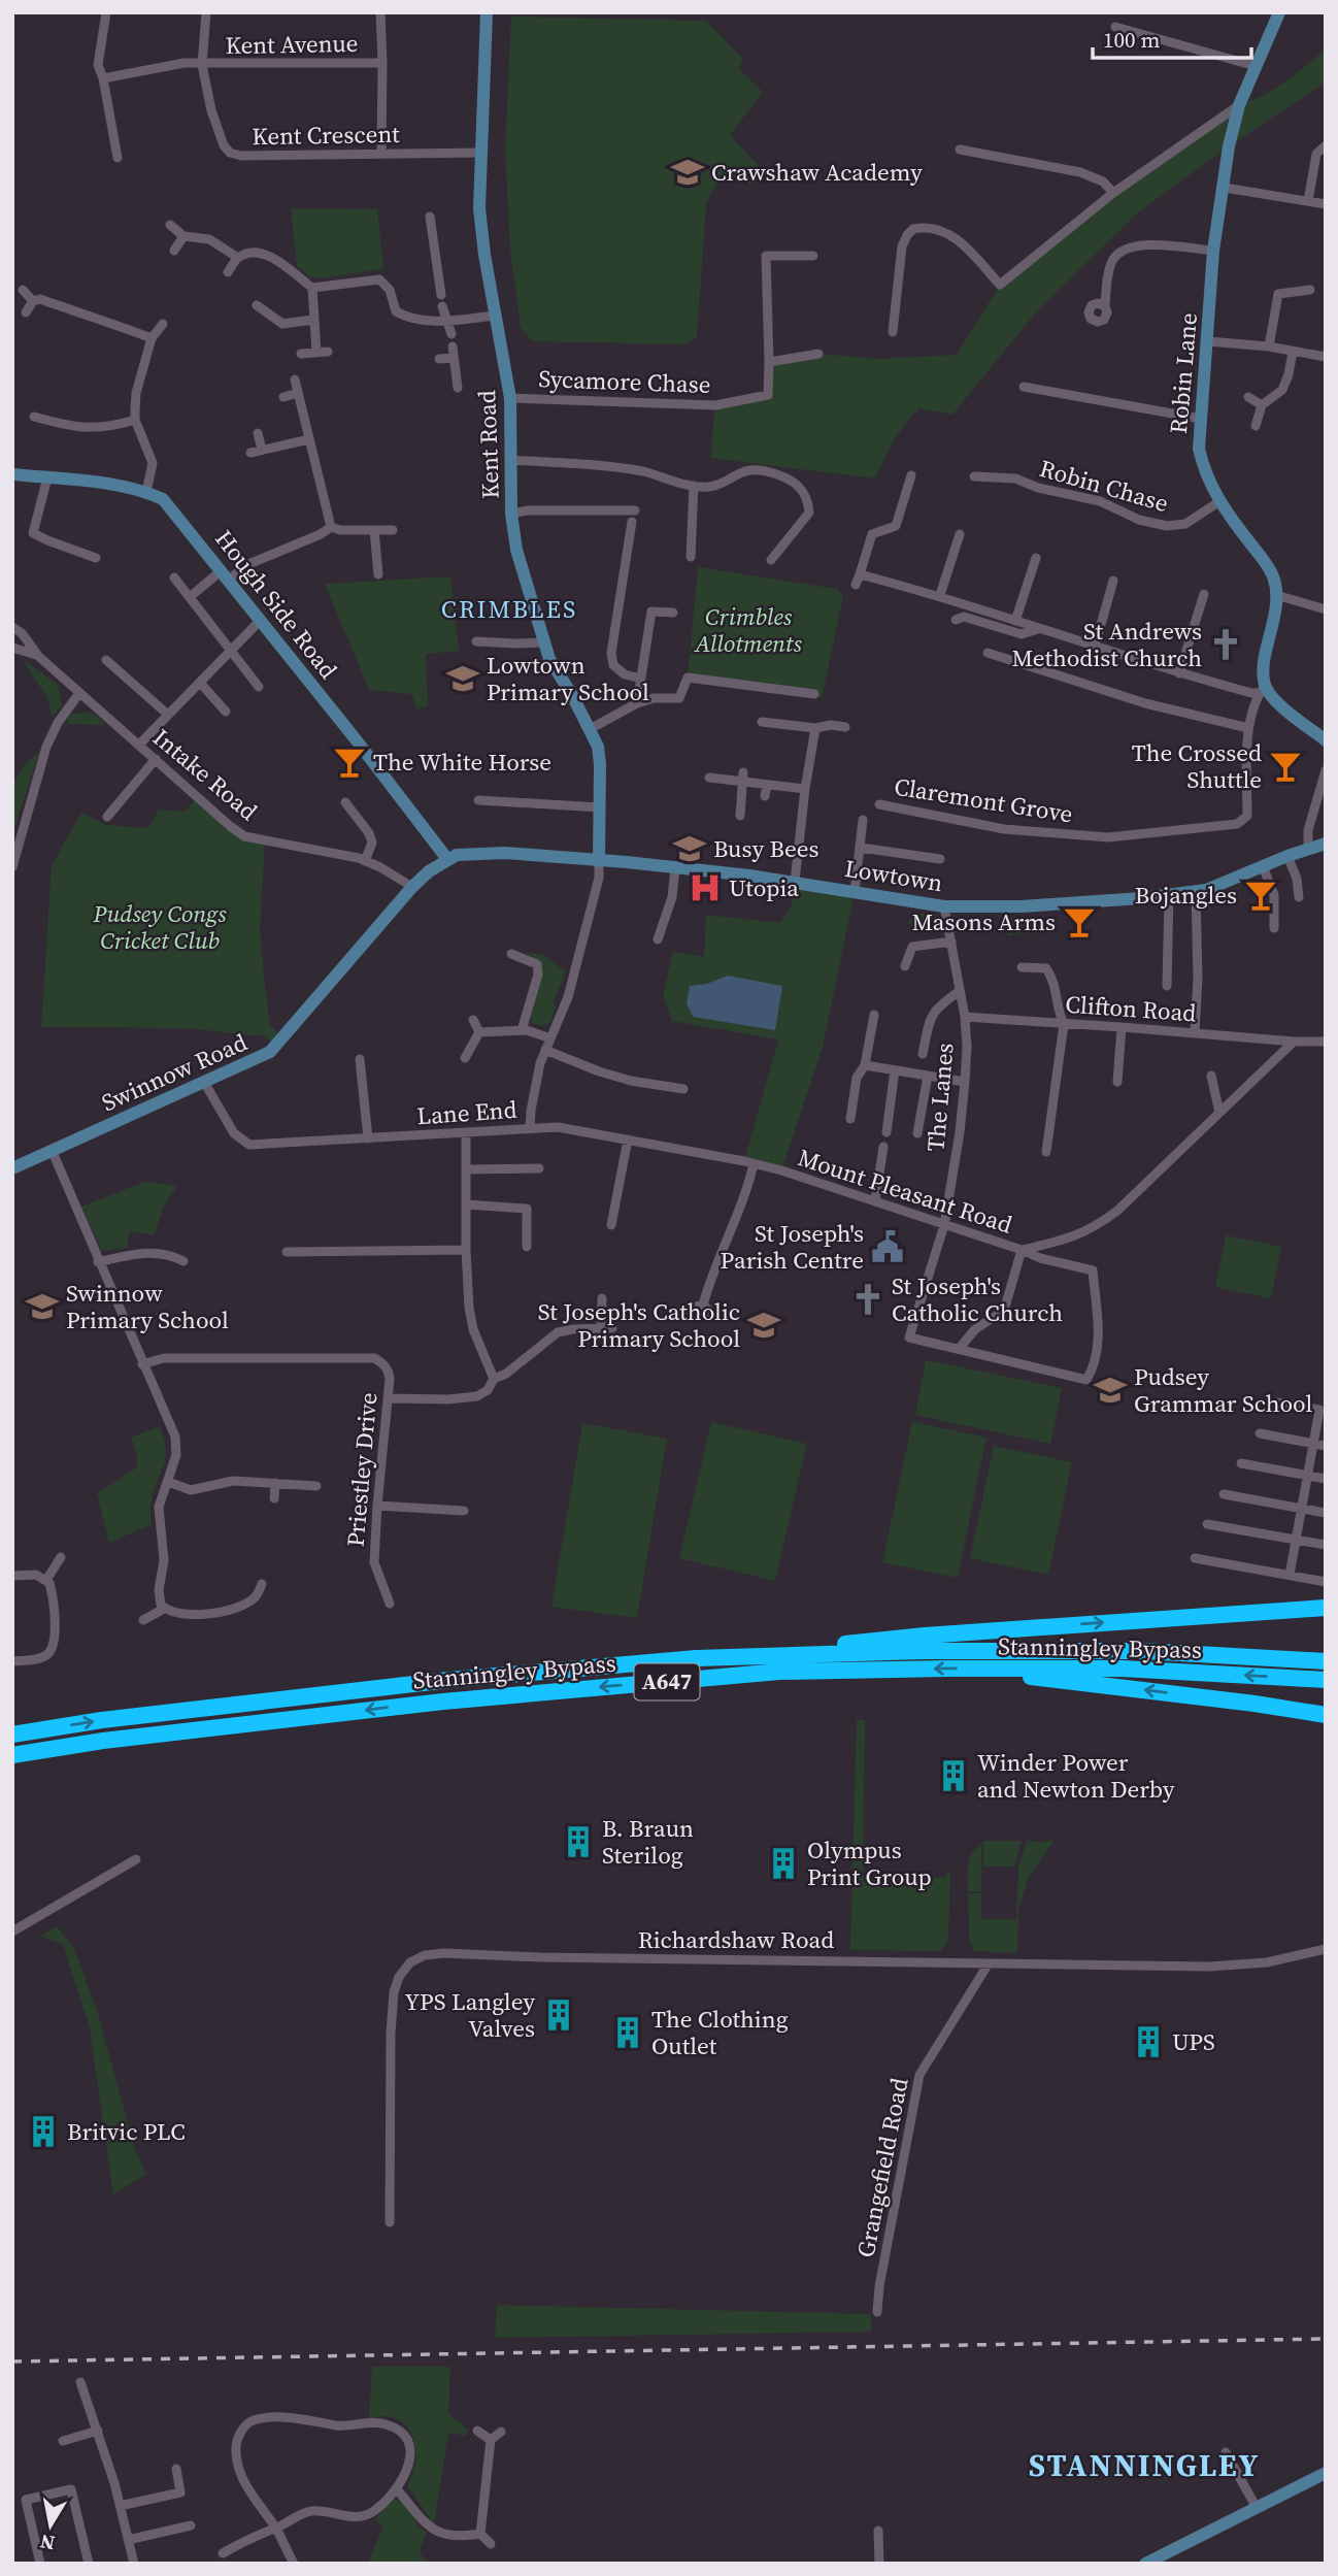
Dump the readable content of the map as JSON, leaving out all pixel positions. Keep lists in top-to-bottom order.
{
  "streets": {
    "highway": ["Stanningley Bypass", "A647"],
    "street": [
      "Kent Avenue",
      "Kent Crescent",
      "Robin Lane",
      "Sycamore Chase",
      "Kent Road",
      "Robin Chase",
      "Hough Side Road",
      "Intake Road",
      "Claremont Grove",
      "Lowtown",
      "Clifton Road",
      "Swinnow Road",
      "The Lanes",
      "Lane End",
      "Mount Pleasant Road",
      "Priestley Drive",
      "Richardshaw Road",
      "Grangefield Road"
    ]
  },
  "crossings": [
    ["Kent Avenue", "Kent Crescent"],
    ["Kent Crescent", "Kent Road"],
    ["Robin Lane", "Robin Chase"],
    ["Robin Lane", "Claremont Grove"],
    ["Sycamore Chase", "Kent Road"],
    ["Kent Road", "Lowtown"],
    ["Kent Road", "Lane End"],
    ["Hough Side Road", "Lowtown"],
    ["Hough Side Road", "Swinnow Road"],
    ["Intake Road", "Swinnow Road"],
    ["Lowtown", "Swinnow Road"],
    ["Lowtown", "The Lanes"],
    ["Lowtown", "Lane End"],
    ["Clifton Road", "The Lanes"],
    ["Clifton Road", "Mount Pleasant Road"],
    ["Swinnow Road", "Lane End"],
    ["The Lanes", "Mount Pleasant Road"],
    ["Lane End", "Mount Pleasant Road"],
    ["Richardshaw Road", "Grangefield Road"]
  ],
  "districts": ["CRIMBLES", "STANNINGLEY"],
  "parks": ["Crimbles Allotments", "Pudsey Congs Cricket Club"],
  "places": {
    "school or university": [
      "Crawshaw Academy",
      "Lowtown Primary School",
      "Busy Bees",
      "Swinnow Primary School",
      "St Joseph's Catholic Primary School",
      "Pudsey Grammar School"
    ],
    "church": ["St Andrews Methodist Church", "St Joseph's Catholic Church"],
    "bar": [
      "The White Horse",
      "The Crossed Shuttle",
      "Bojangles",
      "Masons Arms"
    ],
    "hospital": ["Utopia"],
    "public building": ["St Joseph's Parish Centre"],
    "building": [
      "Winder Power and Newton Derby",
      "B. Braun Sterilog",
      "Olympus Print Group",
      "YPS Langley Valves",
      "The Clothing Outlet",
      "UPS",
      "Britvic PLC"
    ]
  },
  "scale_bar": "100 m",
  "north": "bottom"
}
